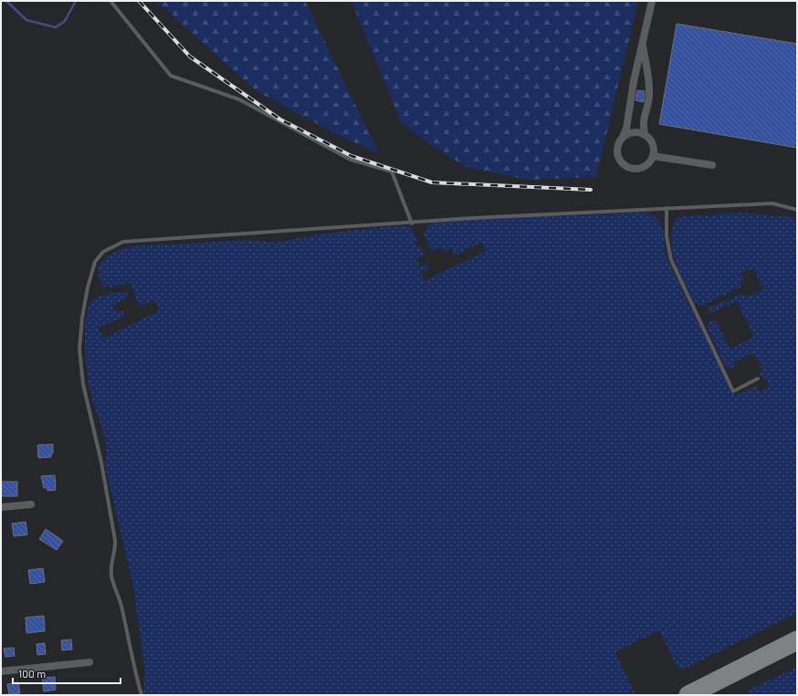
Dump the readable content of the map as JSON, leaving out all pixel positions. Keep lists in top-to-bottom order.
{
  "scale_bar": "100 m"
}
